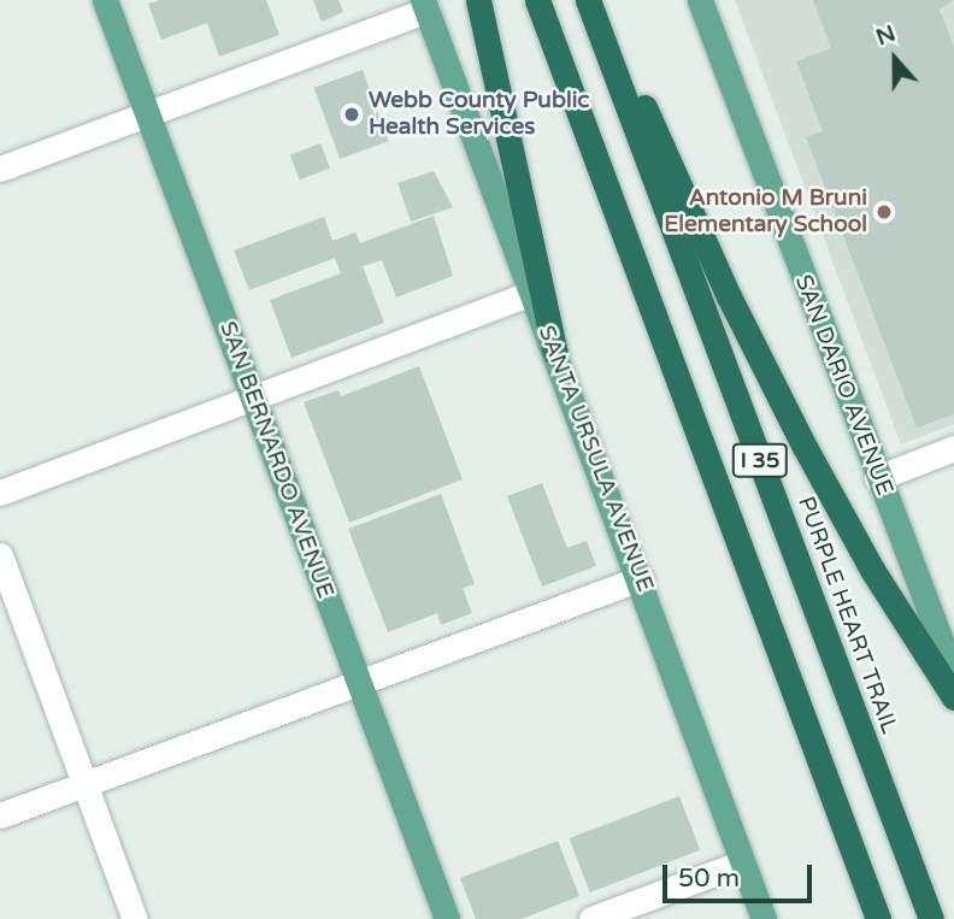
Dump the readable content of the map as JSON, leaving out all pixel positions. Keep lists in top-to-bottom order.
{
  "streets": {
    "highway": ["I 35", "PURPLE HEART TRAIL"],
    "main road": ["SAN DARIO AVENUE", "SANTA URSULA AVENUE", "SAN BERNARDO AVENUE"]
  },
  "places": ["Webb County Public Health Services", "Antonio M Bruni Elementary School"],
  "scale_bar": "50 m",
  "north": "top"
}
